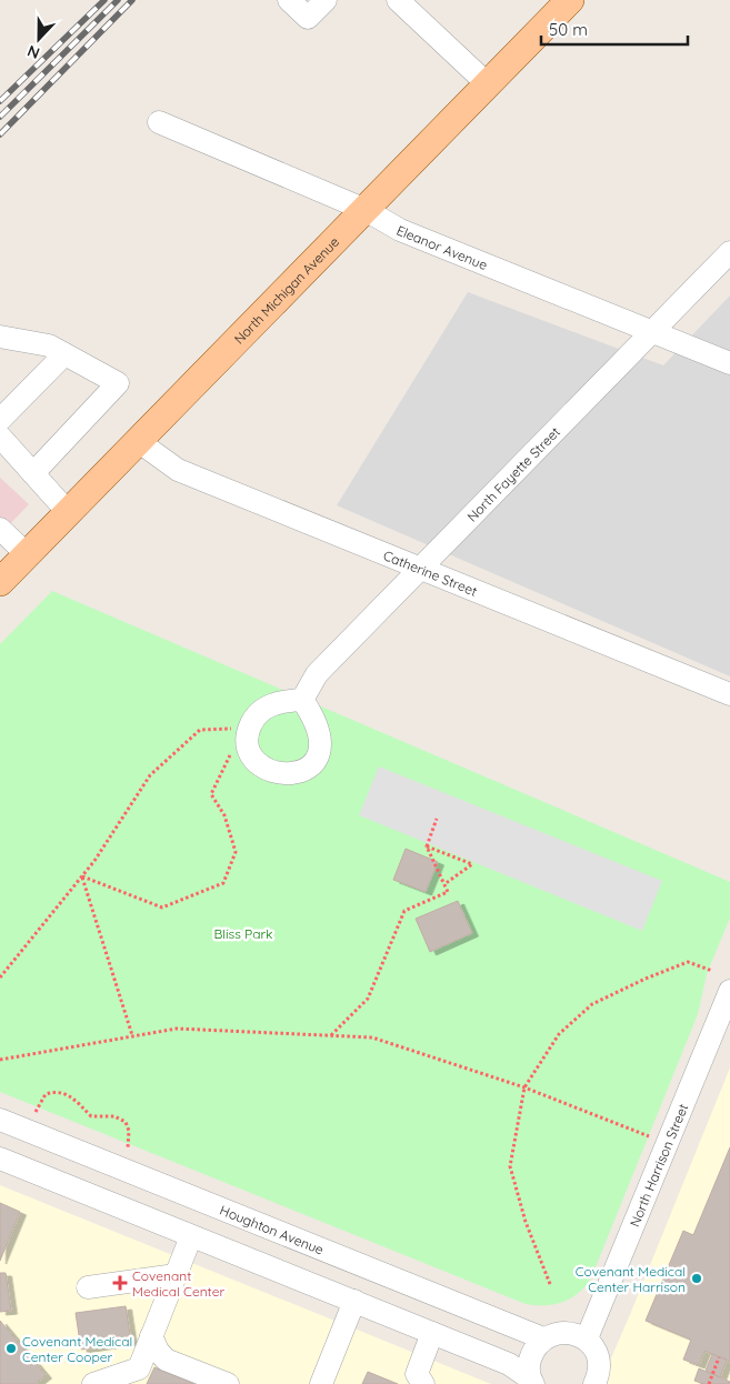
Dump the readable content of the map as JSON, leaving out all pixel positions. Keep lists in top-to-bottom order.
{
  "streets": {
    "main road": ["North Michigan Avenue"],
    "street": [
      "Eleanor Avenue",
      "North Fayette Street",
      "Catherine Street",
      "North Harrison Street",
      "Houghton Avenue"
    ]
  },
  "crossings": [
    ["Eleanor Avenue", "North Michigan Avenue"],
    ["Eleanor Avenue", "North Fayette Street"],
    ["North Michigan Avenue", "Catherine Street"],
    ["North Fayette Street", "Catherine Street"]
  ],
  "parks": ["Bliss Park"],
  "places": {
    "other": ["Covenant Medical Center Harrison", "Covenant Medical Center Cooper"],
    "health": ["Covenant Medical Center"]
  },
  "scale_bar": "50 m",
  "north": "bottom"
}
